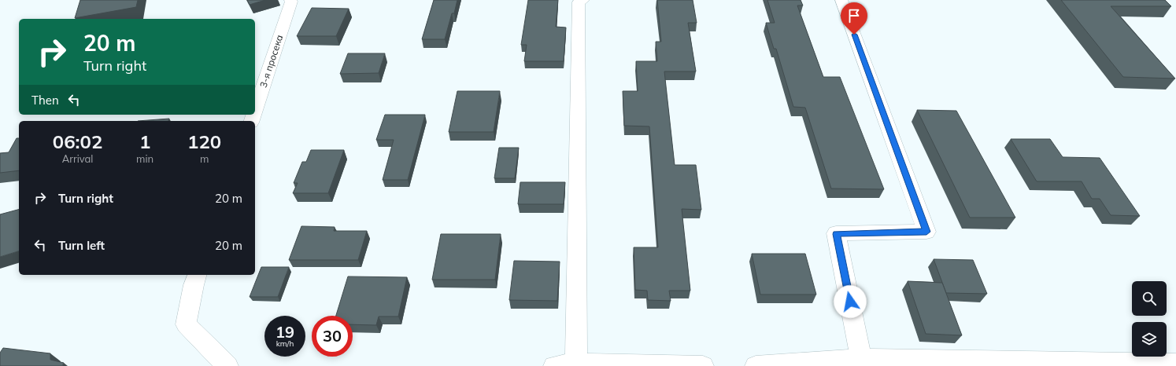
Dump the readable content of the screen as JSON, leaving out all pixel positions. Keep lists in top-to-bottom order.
{
  "streets": {
    "street": ["3-я просека"]
  },
  "page": {
    "turn": ["20 m", "Turn right"],
    "then": "Then",
    "eta": [
      "06:02",
      "Arrival",
      "1",
      "min",
      "120",
      "m"
    ],
    "list": [
      {
        "name": "Turn right",
        "value": "20 m"
      },
      {
        "name": "Turn left",
        "value": "20 m"
      }
    ],
    "speed": "19 km/h",
    "limit": "30"
  }
}
